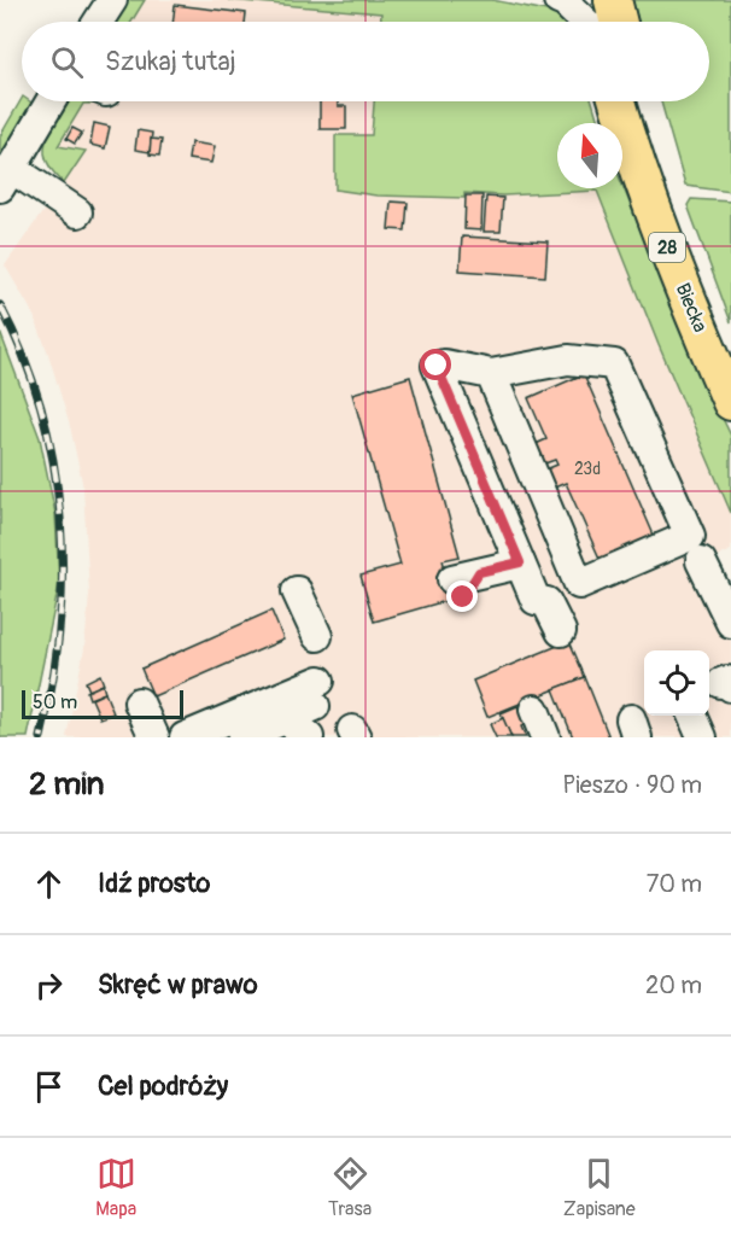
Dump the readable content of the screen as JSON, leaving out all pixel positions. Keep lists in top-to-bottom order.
{
  "streets": {
    "main road": ["28", "Biecka"]
  },
  "house_numbers": ["23d"],
  "scale_bar": "50 m",
  "north": "top",
  "page": {
    "search": "Szukaj tutaj",
    "scale": "50 m",
    "heading": ["2 min", "Pieszo · 90 m"],
    "list": [
      ["Idź prosto", "70 m"],
      ["Skręć w prawo", "20 m"],
      "Cel podróży"
    ],
    "nav": ["Mapa", "Trasa", "Zapisane"]
  }
}
